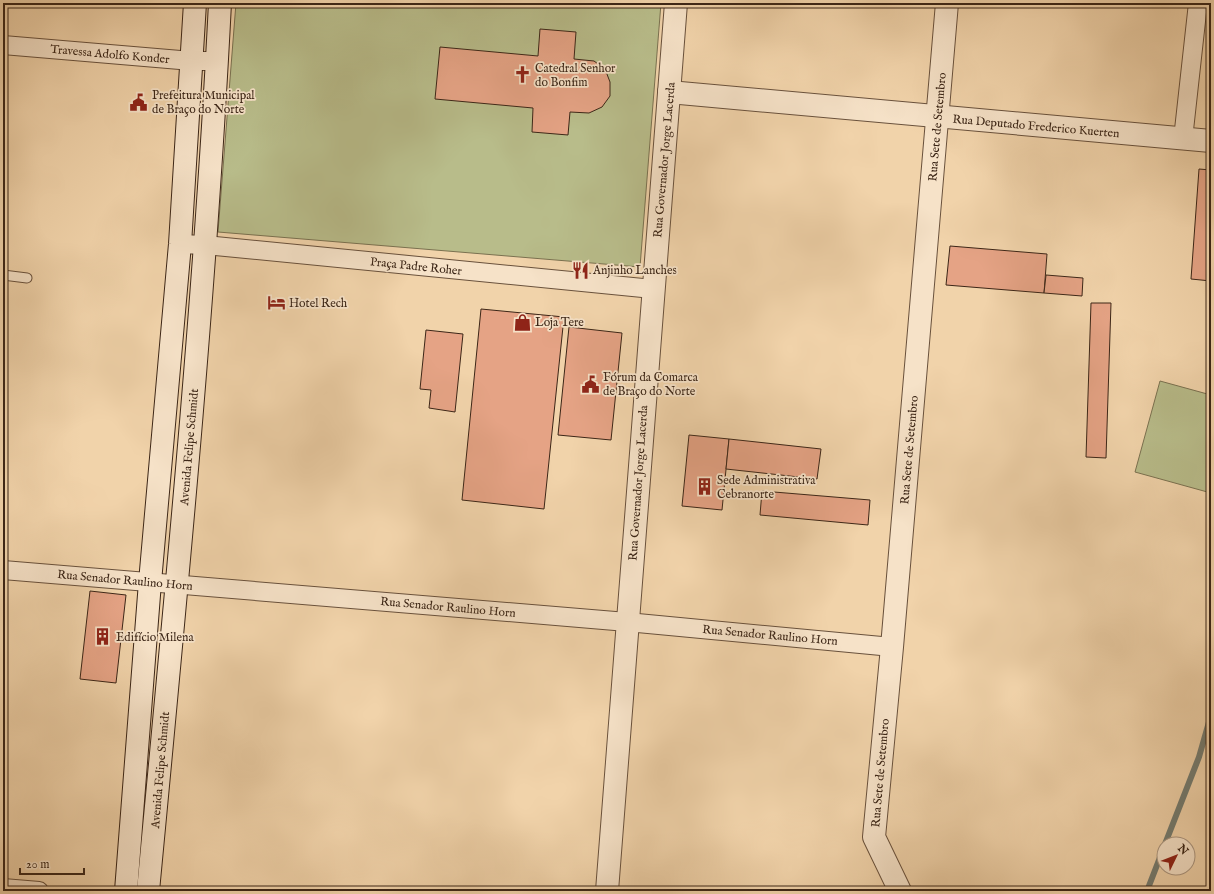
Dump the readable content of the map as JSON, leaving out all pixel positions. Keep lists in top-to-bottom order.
{
  "streets": {
    "street": [
      "Travessa Adolfo Konder",
      "Rua Deputado Frederico Kuerten",
      "Rua Sete de Setembro",
      "Rua Governador Jorge Lacerda",
      "Praça Padre Roher",
      "Avenida Felipe Schmidt",
      "Rua Senador Raulino Horn"
    ]
  },
  "crossings": [
    ["Travessa Adolfo Konder", "Avenida Felipe Schmidt"],
    ["Rua Deputado Frederico Kuerten", "Rua Sete de Setembro"],
    ["Rua Deputado Frederico Kuerten", "Rua Governador Jorge Lacerda"],
    ["Rua Sete de Setembro", "Rua Senador Raulino Horn"],
    ["Rua Governador Jorge Lacerda", "Praça Padre Roher"],
    ["Rua Governador Jorge Lacerda", "Rua Senador Raulino Horn"],
    ["Praça Padre Roher", "Avenida Felipe Schmidt"],
    ["Avenida Felipe Schmidt", "Rua Senador Raulino Horn"]
  ],
  "places": {
    "church": ["Catedral Senhor do Bonfim"],
    "public building": ["Prefeitura Municipal de Braço do Norte", "Fórum da Comarca de Braço do Norte"],
    "restaurant": ["Anjinho Lanches"],
    "hotel": ["Hotel Rech"],
    "shop": ["Loja Tere"],
    "building": ["Sede Administrativa Cebranorte", "Edifício Milena"]
  },
  "scale_bar": "20 m",
  "north": "top right"
}
